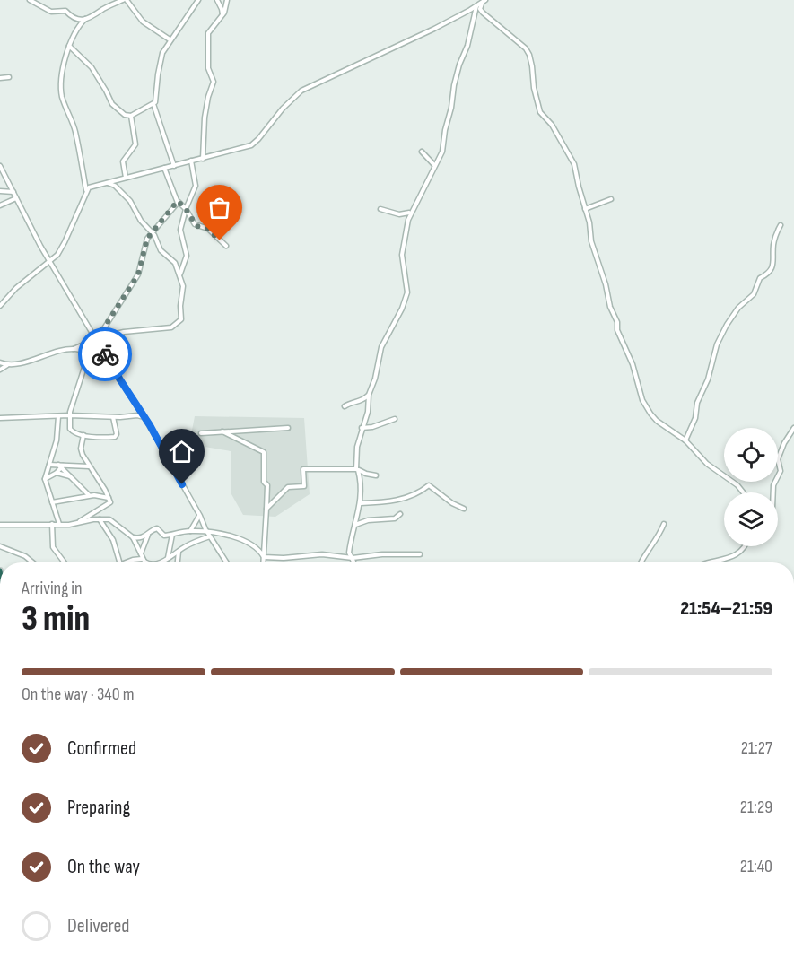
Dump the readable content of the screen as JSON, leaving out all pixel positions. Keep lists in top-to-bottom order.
{
  "page": {
    "heading": ["3 min", "Arriving in", "21:54–21:59"],
    "bar": "On the way · 340 m",
    "list": [
      ["Confirmed", "21:27"],
      ["Preparing", "21:29"],
      ["On the way", "21:40"],
      "Delivered"
    ]
  }
}
